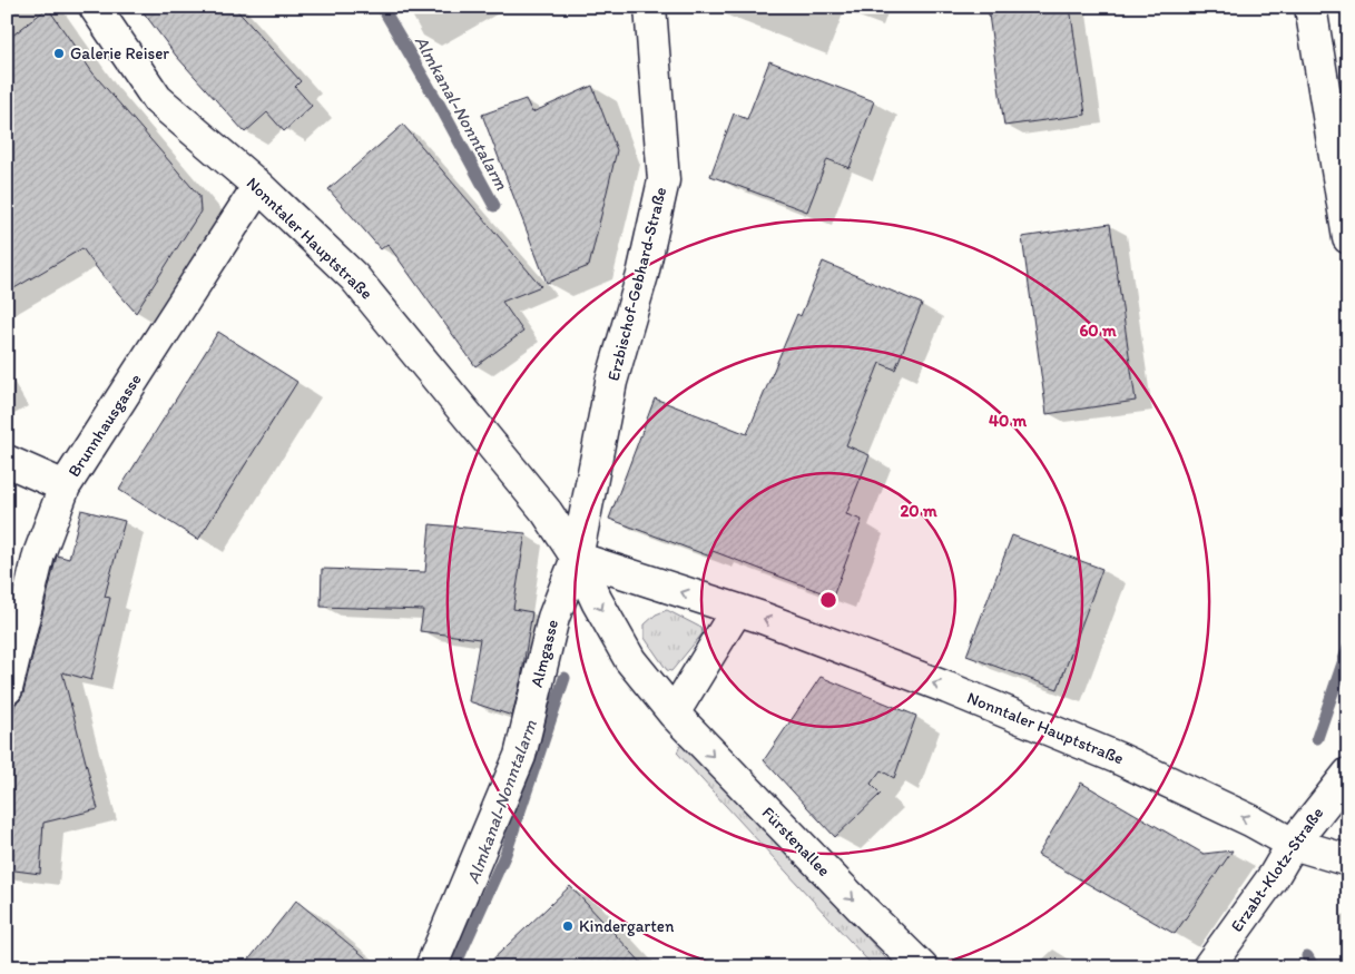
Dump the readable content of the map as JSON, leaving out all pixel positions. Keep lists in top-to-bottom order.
{
  "streets": {
    "street": [
      "Nonntaler Hauptstraße",
      "Erzbischof-Gebhard-Straße",
      "Brunnhausgasse",
      "Almgasse",
      "Fürstenallee",
      "Erzabt-Klotz-Straße"
    ]
  },
  "crossings": [
    ["Nonntaler Hauptstraße", "Erzbischof-Gebhard-Straße"],
    ["Nonntaler Hauptstraße", "Brunnhausgasse"],
    ["Nonntaler Hauptstraße", "Almgasse"],
    ["Nonntaler Hauptstraße", "Fürstenallee"],
    ["Nonntaler Hauptstraße", "Erzabt-Klotz-Straße"],
    ["Erzbischof-Gebhard-Straße", "Almgasse"]
  ],
  "one_way": ["Fürstenallee"],
  "water": ["Almkanal-Nonntalarm"],
  "places": ["Galerie Reiser", "Kindergarten"],
  "rings": ["60 m", "40 m", "20 m"]
}
